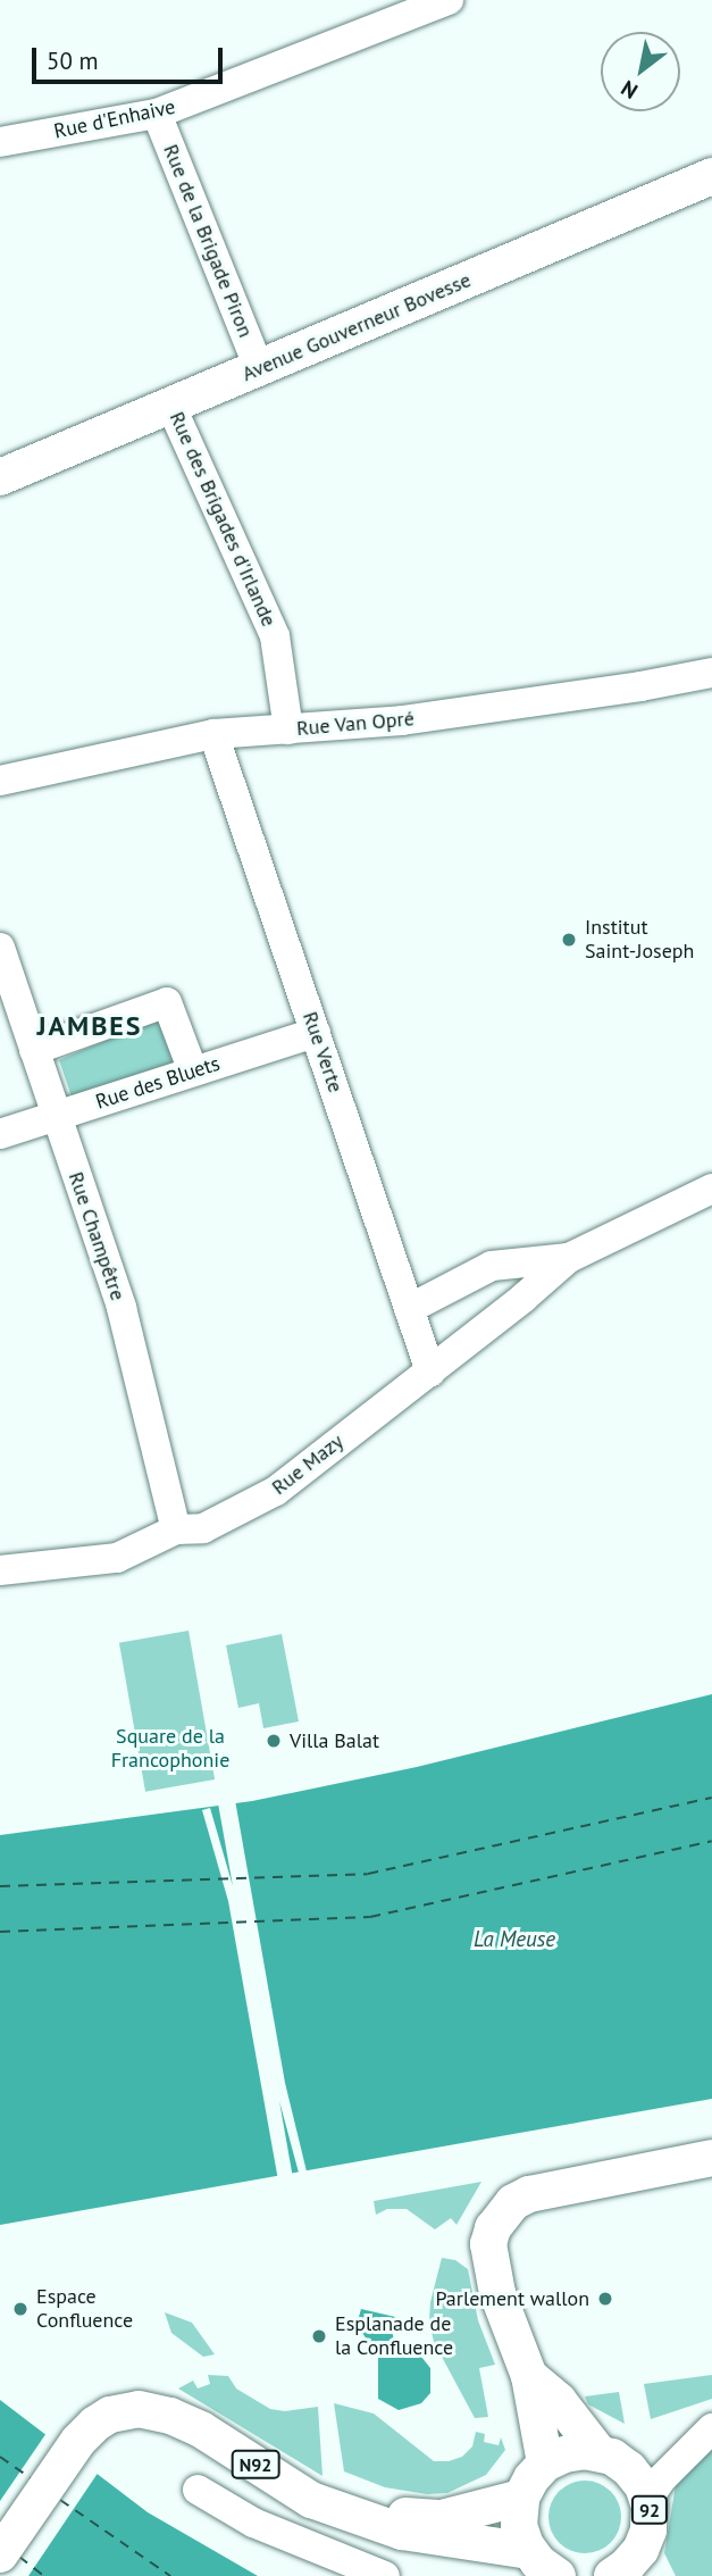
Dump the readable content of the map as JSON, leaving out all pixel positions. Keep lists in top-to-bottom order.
{
  "streets": {
    "main road": ["Avenue Gouverneur Bovesse", "N92", "92"],
    "street": [
      "Rue d'Enhaive",
      "Rue de la Brigade Piron",
      "Rue des Brigades d'Irlande",
      "Rue Van Opré",
      "Rue Verte",
      "Rue des Bluets",
      "Rue Champêtre",
      "Rue Mazy"
    ]
  },
  "crossings": [
    ["Rue d'Enhaive", "Rue de la Brigade Piron"],
    ["Rue de la Brigade Piron", "Avenue Gouverneur Bovesse"],
    ["Avenue Gouverneur Bovesse", "Rue des Brigades d'Irlande"],
    ["Rue des Brigades d'Irlande", "Rue Van Opré"],
    ["Rue Van Opré", "Rue Verte"],
    ["Rue Verte", "Rue des Bluets"],
    ["Rue Verte", "Rue Mazy"],
    ["Rue des Bluets", "Rue Champêtre"],
    ["Rue Champêtre", "Rue Mazy"]
  ],
  "districts": ["JAMBES"],
  "water": ["La Meuse"],
  "parks": ["Square de la Francophonie"],
  "places": [
    "Institut Saint-Joseph",
    "Villa Balat",
    "Parlement wallon",
    "Espace Confluence",
    "Esplanade de la Confluence"
  ],
  "scale_bar": "50 m",
  "north": "bottom left"
}
